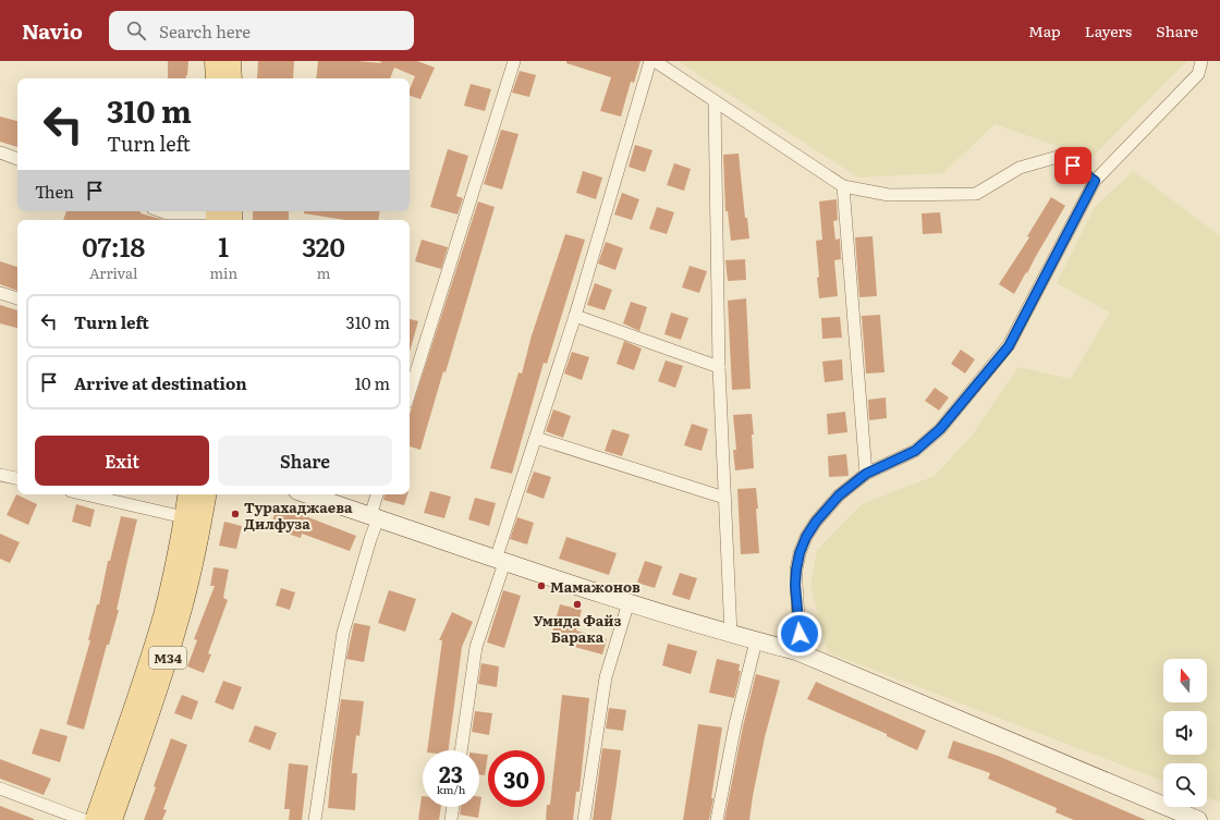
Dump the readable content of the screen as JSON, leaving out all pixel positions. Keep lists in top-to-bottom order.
{
  "streets": {
    "main road": ["M34"]
  },
  "places": ["Турахаджаева Дилфуза", "Мамажонов", "Умида Файз Барака"],
  "north": "top",
  "page": {
    "header": "Navio",
    "search": "Search here",
    "nav": ["Map", "Layers", "Share"],
    "turn": ["310 m", "Turn left"],
    "then": "Then",
    "eta": [
      "07:18",
      "Arrival",
      "1",
      "min",
      "320",
      "m"
    ],
    "list": [
      {
        "name": "Turn left",
        "value": "310 m"
      },
      {
        "name": "Arrive at destination",
        "value": "10 m"
      }
    ],
    "buttons": ["Exit", "Share"],
    "speed": "23 km/h",
    "limit": "30"
  }
}
